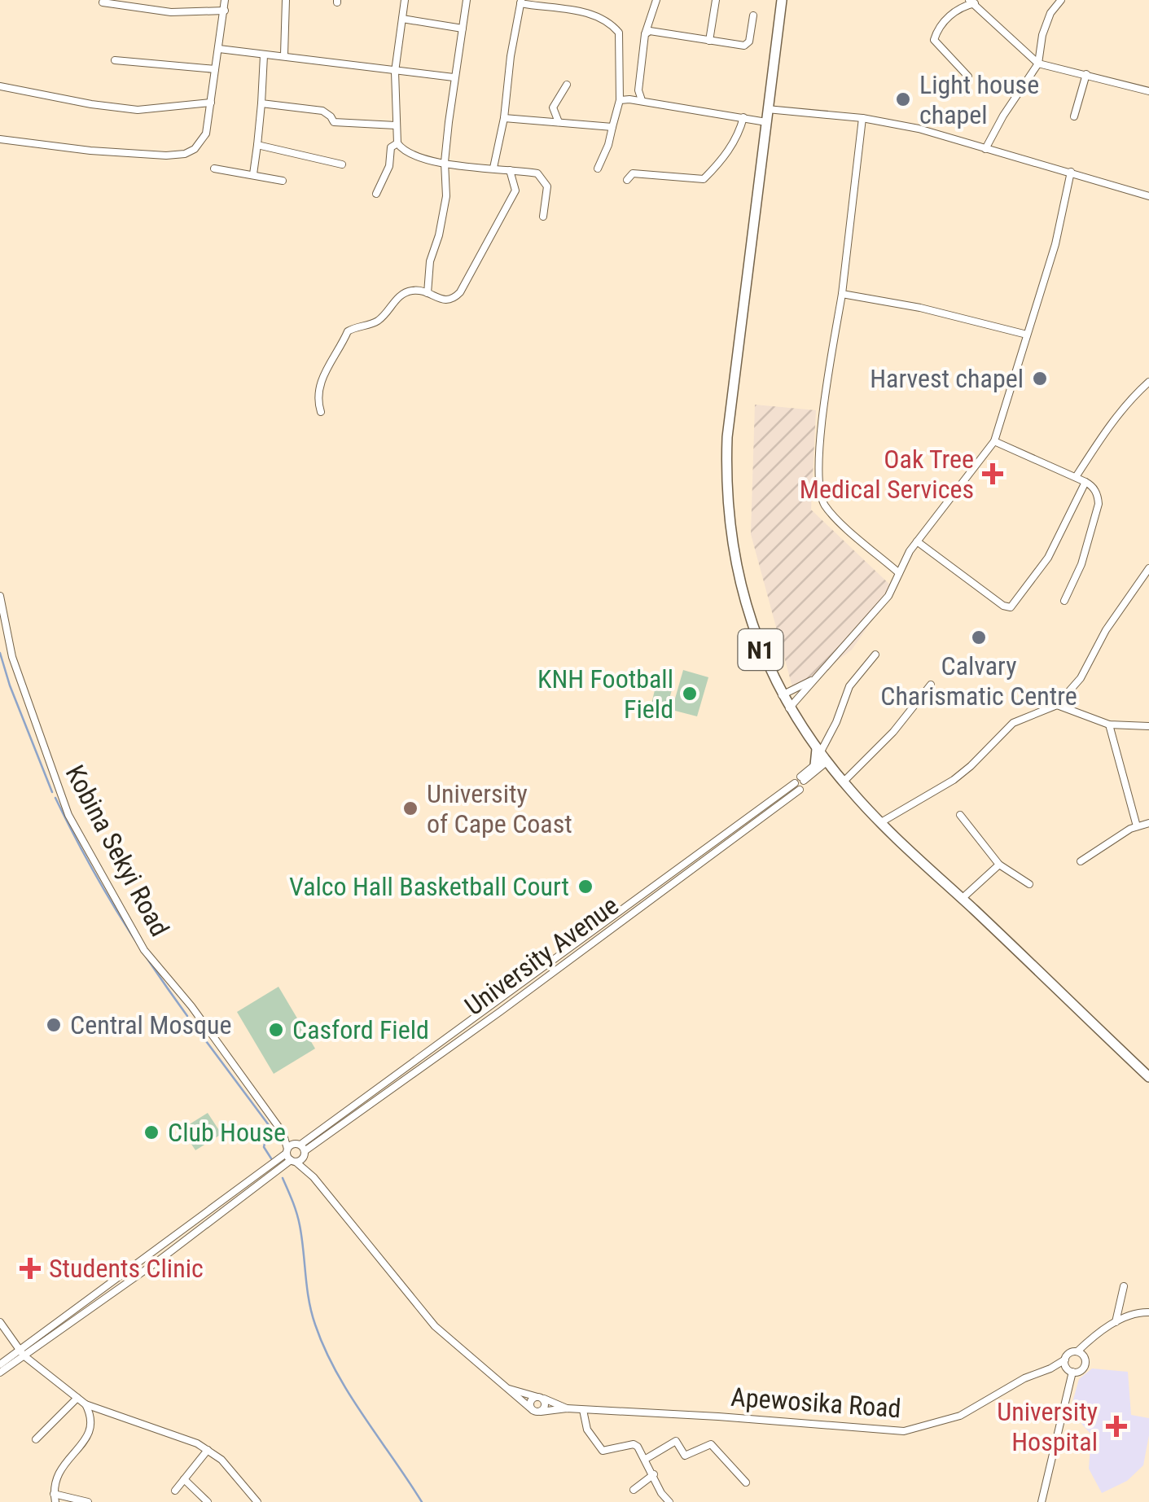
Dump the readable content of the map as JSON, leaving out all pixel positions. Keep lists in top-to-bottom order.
{
  "streets": {
    "highway": ["N1"],
    "street": ["Kobina Sekyi Road", "University Avenue", "Apewosika Road"]
  },
  "crossings": [
    ["Kobina Sekyi Road", "University Avenue"],
    ["Kobina Sekyi Road", "Apewosika Road"],
    ["University Avenue", "Apewosika Road"]
  ],
  "places": {
    "other": [
      "Light house chapel",
      "Harvest chapel",
      "Calvary Charismatic Centre",
      "KNH Football Field",
      "University of Cape Coast",
      "Valco Hall Basketball Court",
      "Central Mosque",
      "Casford Field",
      "Club House"
    ],
    "health": ["Oak Tree Medical Services", "Students Clinic", "University Hospital"]
  }
}
